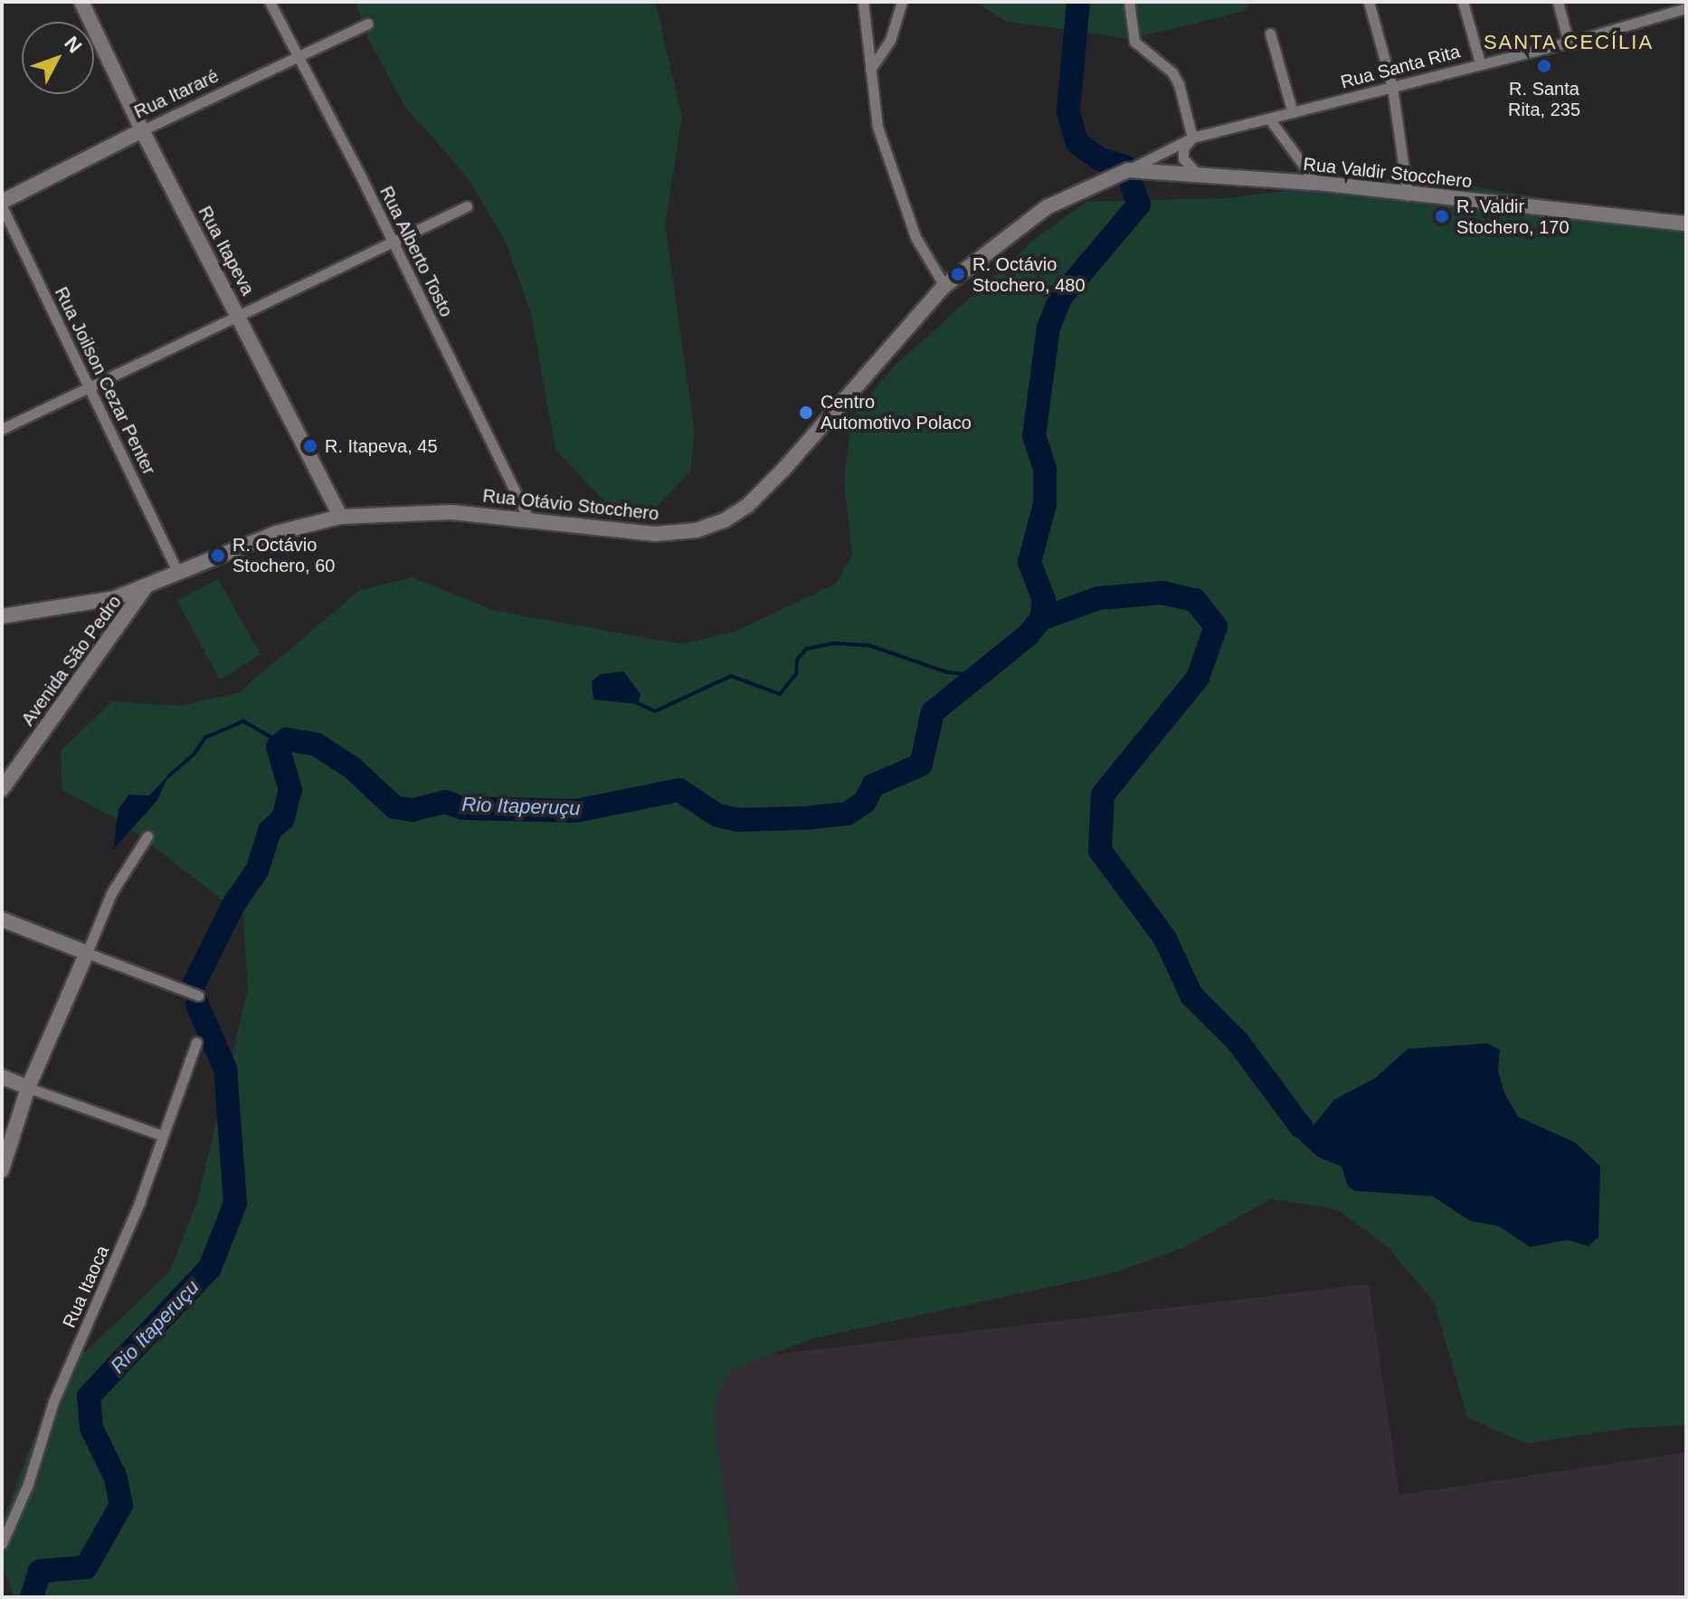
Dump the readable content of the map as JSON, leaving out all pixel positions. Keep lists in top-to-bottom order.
{
  "streets": {
    "main road": [
      "Rua Itararé",
      "Rua Valdir Stocchero",
      "Rua Itapeva",
      "Rua Otávio Stocchero",
      "Avenida São Pedro"
    ],
    "street": [
      "Rua Santa Rita",
      "Rua Alberto Tosto",
      "Rua Joilson Cezar Penter",
      "Rua Itaoca"
    ]
  },
  "crossings": [
    ["Rua Santa Rita", "Rua Valdir Stocchero"],
    ["Rua Santa Rita", "Rua Otávio Stocchero"],
    ["Rua Itararé", "Rua Itapeva"],
    ["Rua Itararé", "Rua Alberto Tosto"],
    ["Rua Itararé", "Rua Joilson Cezar Penter"],
    ["Rua Valdir Stocchero", "Rua Otávio Stocchero"],
    ["Rua Itapeva", "Rua Otávio Stocchero"],
    ["Rua Alberto Tosto", "Rua Otávio Stocchero"],
    ["Rua Joilson Cezar Penter", "Rua Otávio Stocchero"],
    ["Rua Otávio Stocchero", "Avenida São Pedro"]
  ],
  "districts": ["SANTA CECÍLIA"],
  "water": ["Rio Itaperuçu"],
  "places": [
    "R. Santa Rita, 235",
    "R. Valdir Stochero, 170",
    "R. Octávio Stochero, 480",
    "Centro Automotivo Polaco",
    "R. Itapeva, 45",
    "R. Octávio Stochero, 60"
  ],
  "north": "top right"
}
